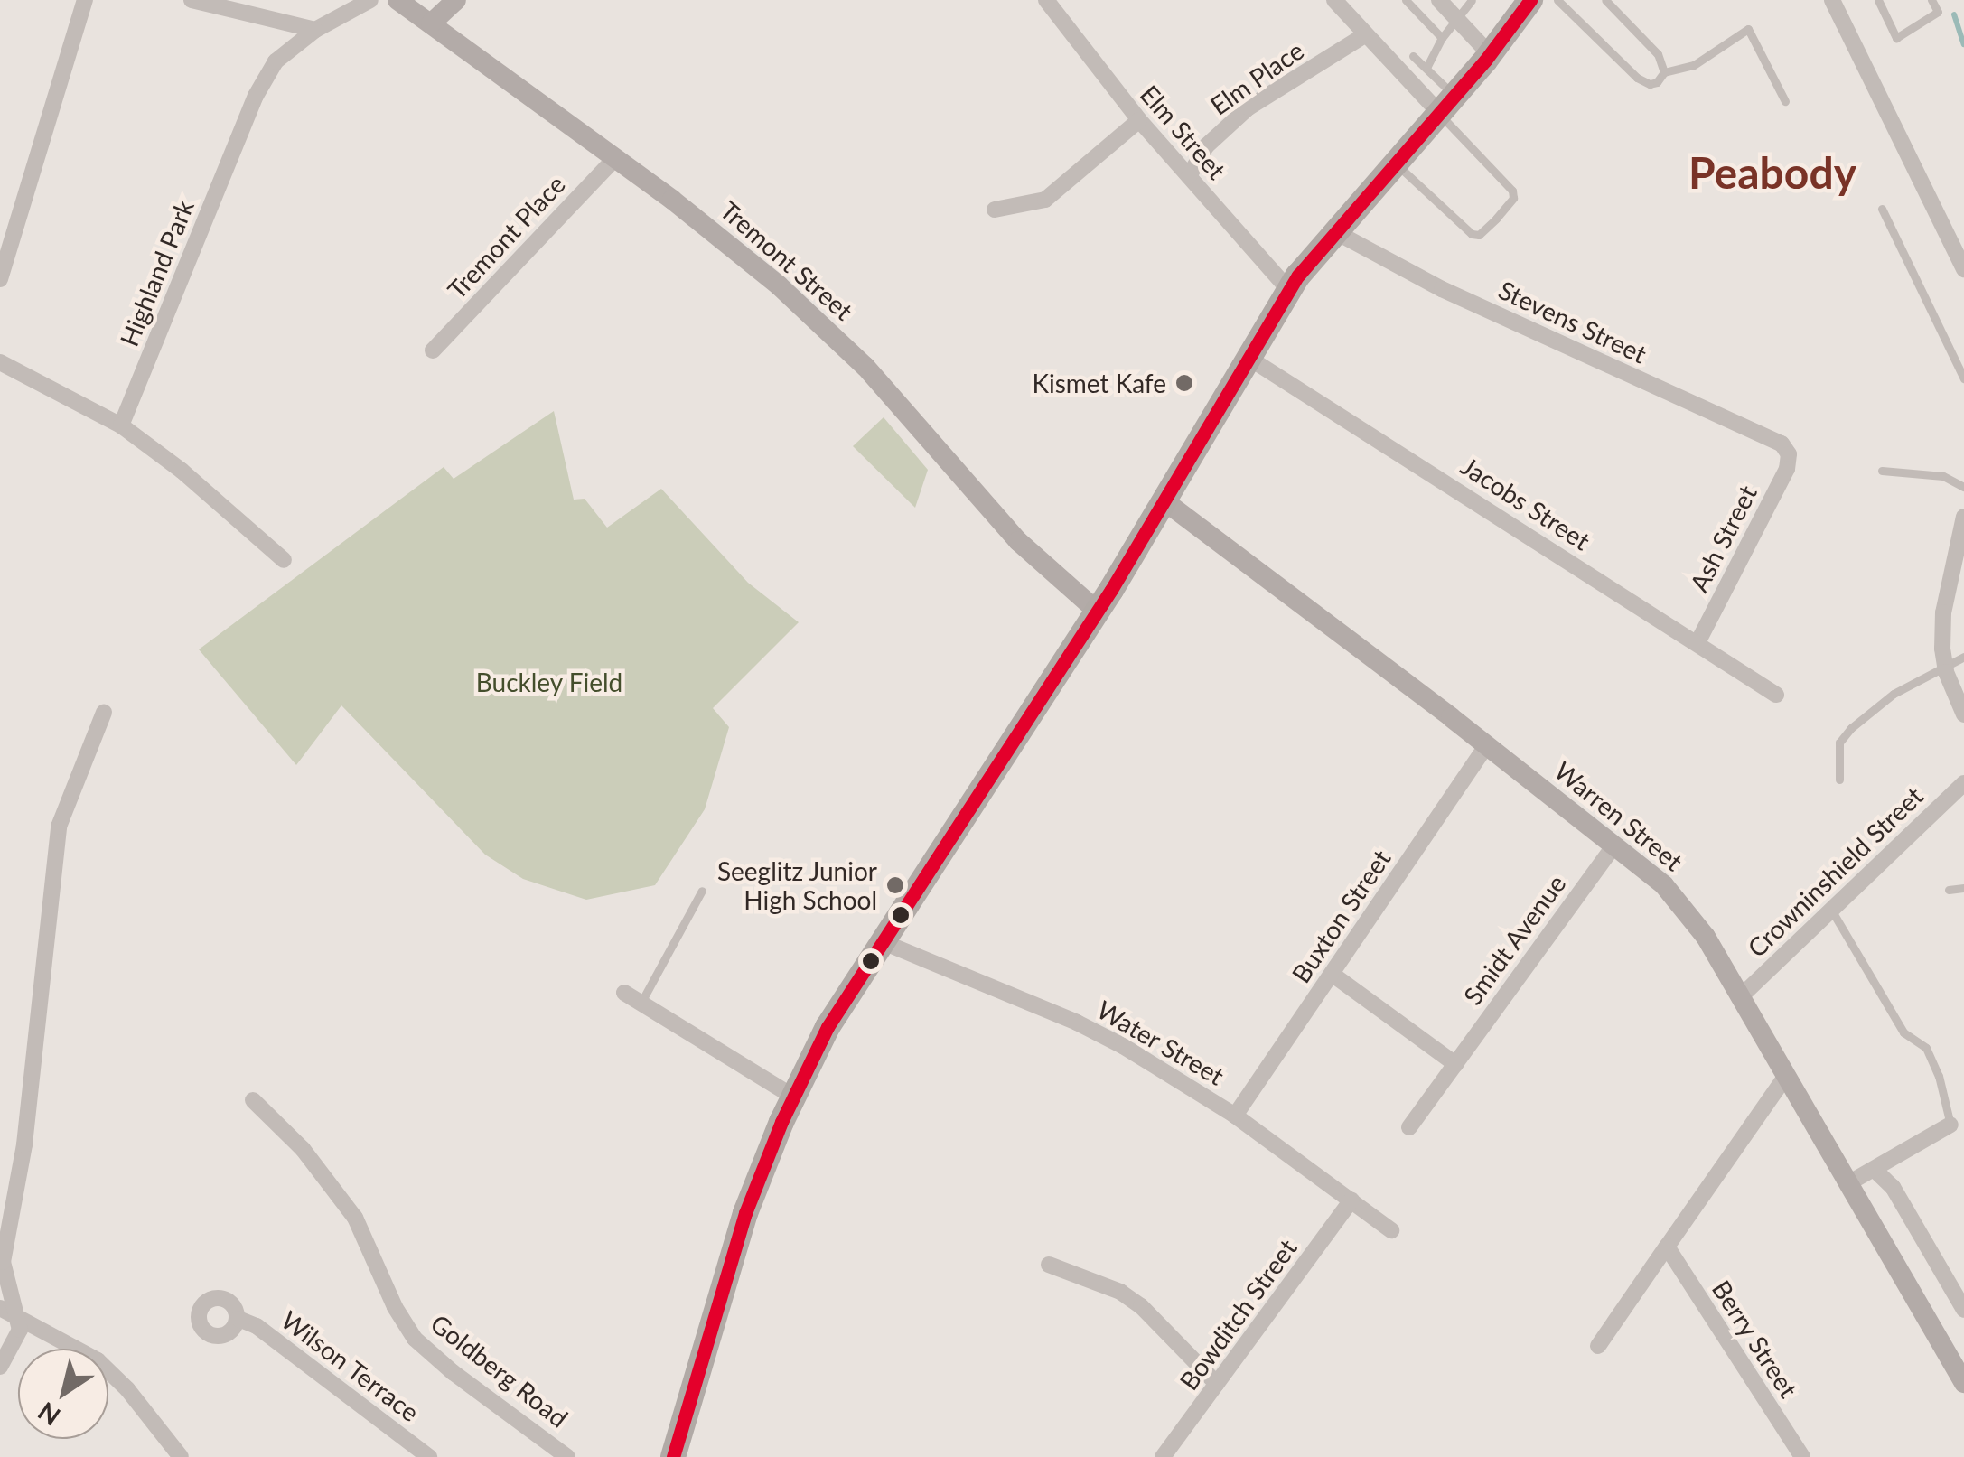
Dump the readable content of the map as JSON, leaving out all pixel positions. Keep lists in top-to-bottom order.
{
  "streets": {
    "street": [
      "Elm Place",
      "Elm Street",
      "Tremont Place",
      "Tremont Street",
      "Highland Park",
      "Stevens Street",
      "Jacobs Street",
      "Ash Street",
      "Warren Street",
      "Crowninshield Street",
      "Buxton Street",
      "Smidt Avenue",
      "Water Street",
      "Bowditch Street",
      "Berry Street",
      "Wilson Terrace",
      "Goldberg Road"
    ]
  },
  "crossings": [
    ["Elm Place", "Elm Street"],
    ["Tremont Place", "Tremont Street"],
    ["Stevens Street", "Ash Street"],
    ["Jacobs Street", "Ash Street"],
    ["Warren Street", "Crowninshield Street"],
    ["Warren Street", "Buxton Street"],
    ["Warren Street", "Smidt Avenue"],
    ["Buxton Street", "Water Street"],
    ["Water Street", "Bowditch Street"]
  ],
  "districts": ["Peabody"],
  "parks": ["Buckley Field"],
  "places": ["Kismet Kafe", "Seeglitz Junior High School"],
  "north": "bottom left"
}
